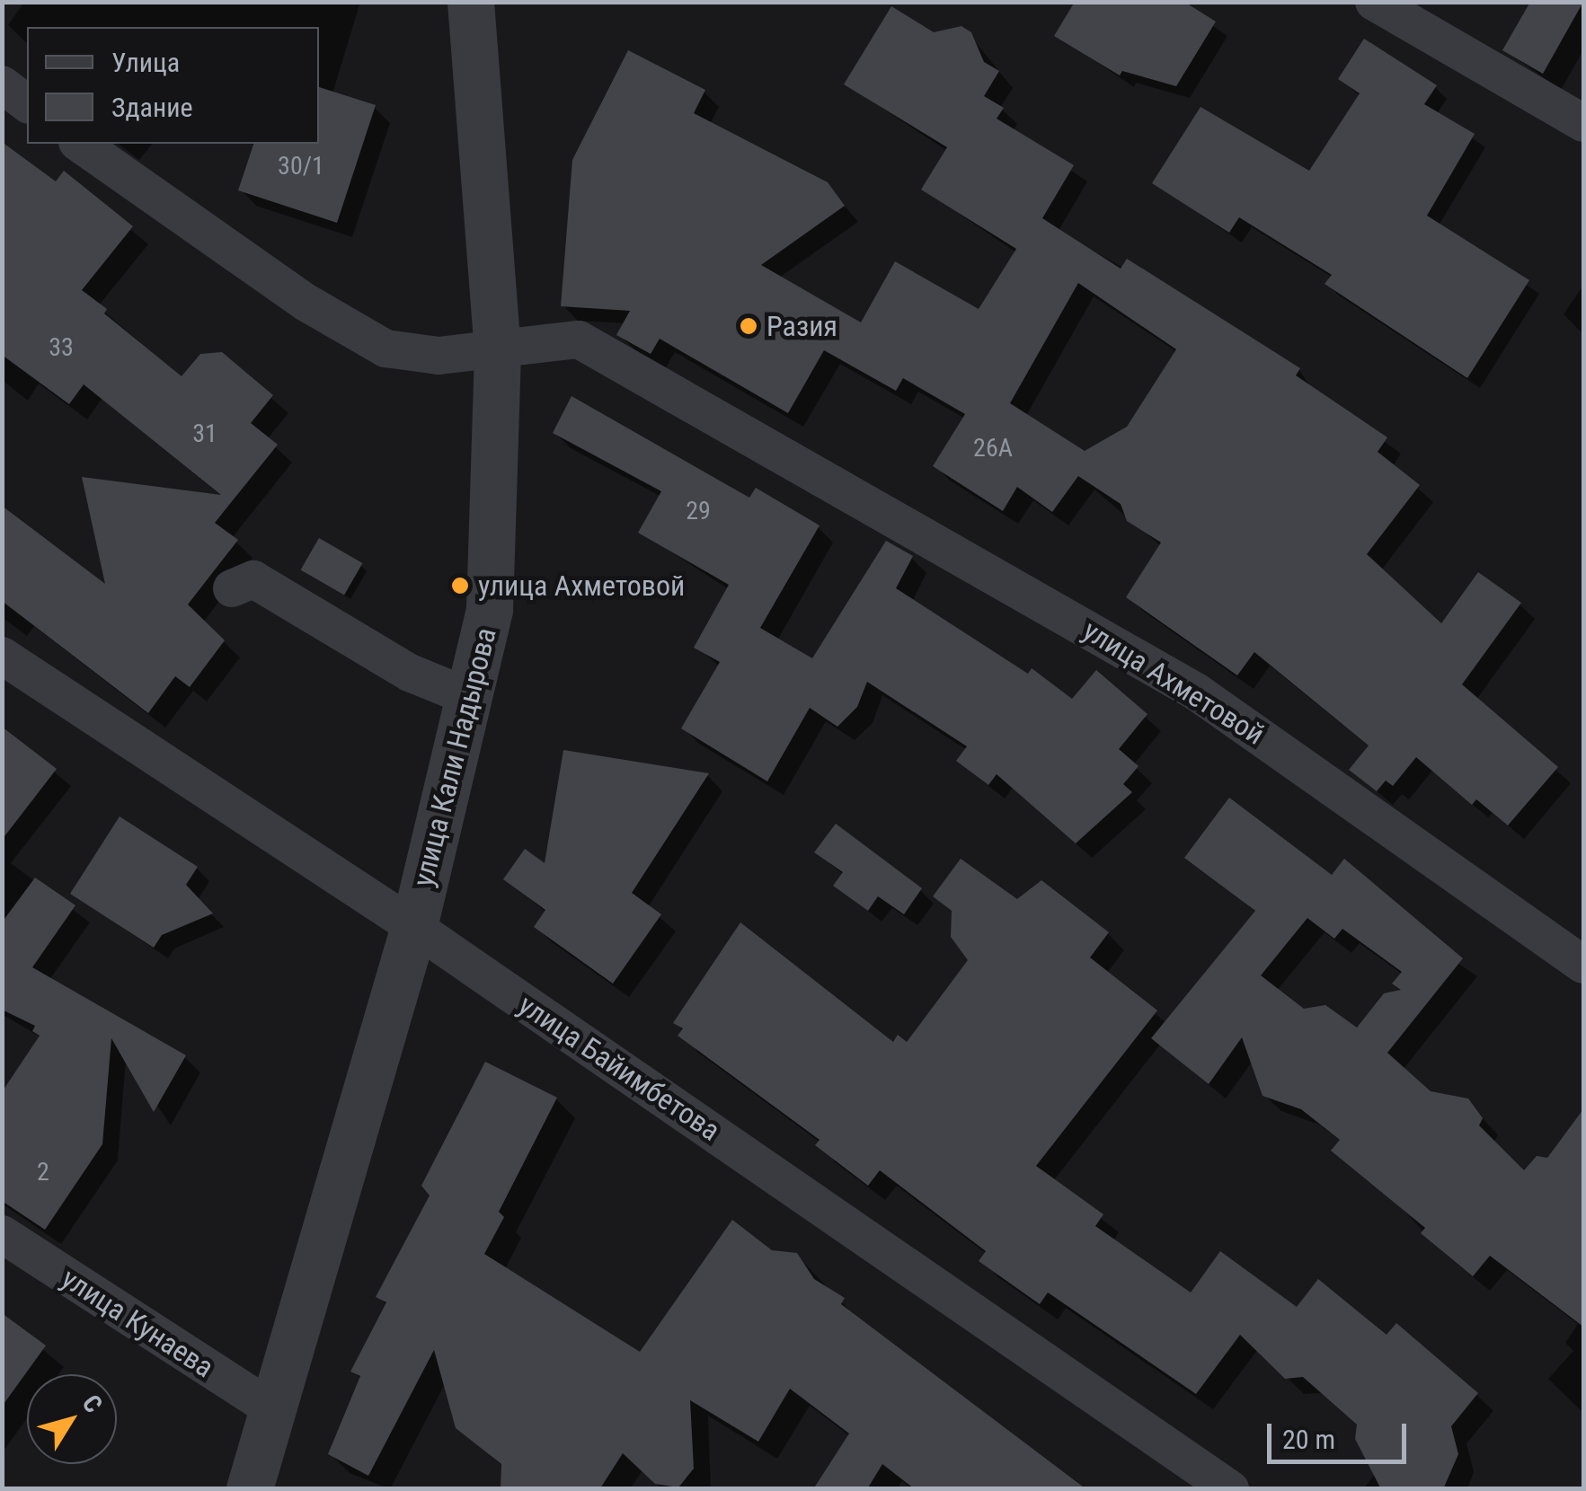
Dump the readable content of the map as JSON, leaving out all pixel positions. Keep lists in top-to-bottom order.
{
  "streets": {
    "street": [
      "улица Ахметовой",
      "улица Кали Надырова",
      "улица Байимбетова",
      "улица Кунаева"
    ]
  },
  "crossings": [
    ["улица Ахметовой", "улица Кали Надырова"],
    ["улица Кали Надырова", "улица Байимбетова"],
    ["улица Кали Надырова", "улица Кунаева"]
  ],
  "places": ["Разия", "улица Ахметовой"],
  "house_numbers": [
    "30/1",
    "33",
    "31",
    "26А",
    "29",
    "2"
  ],
  "legend": ["Улица", "Здание"],
  "scale_bar": "20 m",
  "north": "top right"
}
